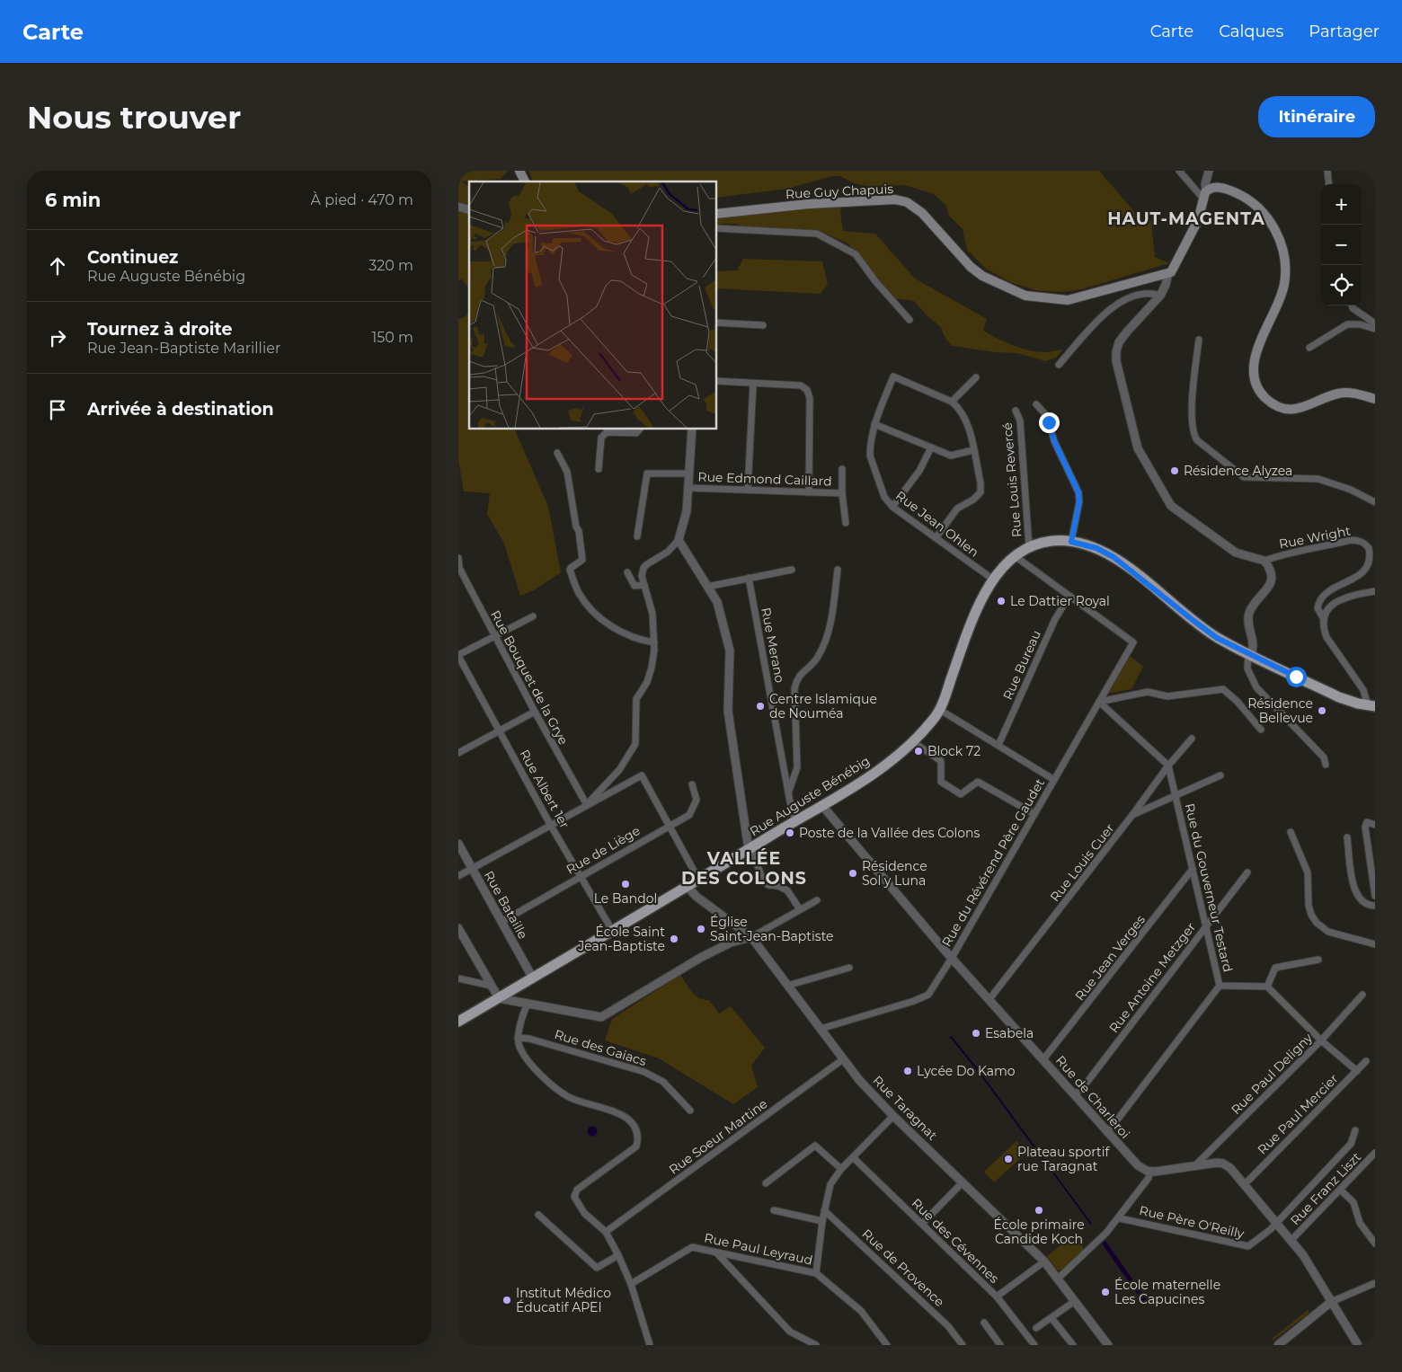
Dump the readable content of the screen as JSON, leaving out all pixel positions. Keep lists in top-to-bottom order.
{
  "streets": {
    "main road": ["Rue Guy Chapuis", "Rue Auguste Bénébig"],
    "street": [
      "Rue Edmond Caillard",
      "Rue Louis Revercé",
      "Rue Jean Ohlen",
      "Rue Wright",
      "Rue Merano",
      "Rue Bureau",
      "Rue Bouquet de la Grye",
      "Rue Albert 1er",
      "Rue de Liège",
      "Rue du Révérend Père Gaudet",
      "Rue Louis Cuer",
      "Rue du Gouverneur Testard",
      "Rue Bataille",
      "Rue Jean Verges",
      "Rue Antoine Metzger",
      "Rue des Gaiacs",
      "Rue Paul Deligny",
      "Rue de Charleroi",
      "Rue Taragnat",
      "Rue Paul Mercier",
      "Rue Soeur Martine",
      "Rue Franz Liszt",
      "Rue Père O'Reilly",
      "Rue des Cévennes",
      "Rue Paul Leyraud",
      "Rue de Provence"
    ]
  },
  "crossings": [
    ["Rue Louis Revercé", "Rue Auguste Bénébig"],
    ["Rue Jean Ohlen", "Rue Auguste Bénébig"],
    ["Rue Merano", "Rue Auguste Bénébig"],
    ["Rue Bureau", "Rue du Révérend Père Gaudet"],
    ["Rue Albert 1er", "Rue Auguste Bénébig"],
    ["Rue Albert 1er", "Rue de Liège"],
    ["Rue Auguste Bénébig", "Rue Bataille"],
    ["Rue Auguste Bénébig", "Rue de Charleroi"],
    ["Rue Auguste Bénébig", "Rue Taragnat"],
    ["Rue de Liège", "Rue Bataille"],
    ["Rue du Révérend Père Gaudet", "Rue de Charleroi"],
    ["Rue du Révérend Père Gaudet", "Rue Taragnat"],
    ["Rue Louis Cuer", "Rue du Gouverneur Testard"],
    ["Rue Louis Cuer", "Rue de Charleroi"],
    ["Rue du Gouverneur Testard", "Rue Jean Verges"],
    ["Rue du Gouverneur Testard", "Rue Antoine Metzger"],
    ["Rue Jean Verges", "Rue de Charleroi"],
    ["Rue Antoine Metzger", "Rue de Charleroi"],
    ["Rue Taragnat", "Rue Soeur Martine"],
    ["Rue Taragnat", "Rue Paul Leyraud"],
    ["Rue des Cévennes", "Rue Paul Leyraud"],
    ["Rue Paul Leyraud", "Rue de Provence"]
  ],
  "districts": ["HAUT-MAGENTA", "VALLÉE DES COLONS"],
  "places": [
    "Résidence Alyzea",
    "Le Dattier Royal",
    "Centre Islamique de Nouméa",
    "Résidence Bellevue",
    "Block 72",
    "Poste de la Vallée des Colons",
    "Résidence Sol y Luna",
    "Le Bandol",
    "Église Saint-Jean-Baptiste",
    "École Saint Jean-Baptiste",
    "Esabela",
    "Lycée Do Kamo",
    "Plateau sportif rue Taragnat",
    "École primaire Candide Koch",
    "École maternelle Les Capucines",
    "Institut Médico Éducatif APEI"
  ],
  "page": {
    "header": "Carte",
    "nav": ["Carte", "Calques", "Partager"],
    "buttons": "Itinéraire",
    "title": "Nous trouver",
    "heading": ["6 min", "À pied · 470 m"],
    "map_buttons": ["+", "−"],
    "list": [
      ["Continuez", "Rue Auguste Bénébig", "320 m"],
      ["Tournez à droite", "Rue Jean-Baptiste Marillier", "150 m"],
      "Arrivée à destination"
    ]
  }
}
